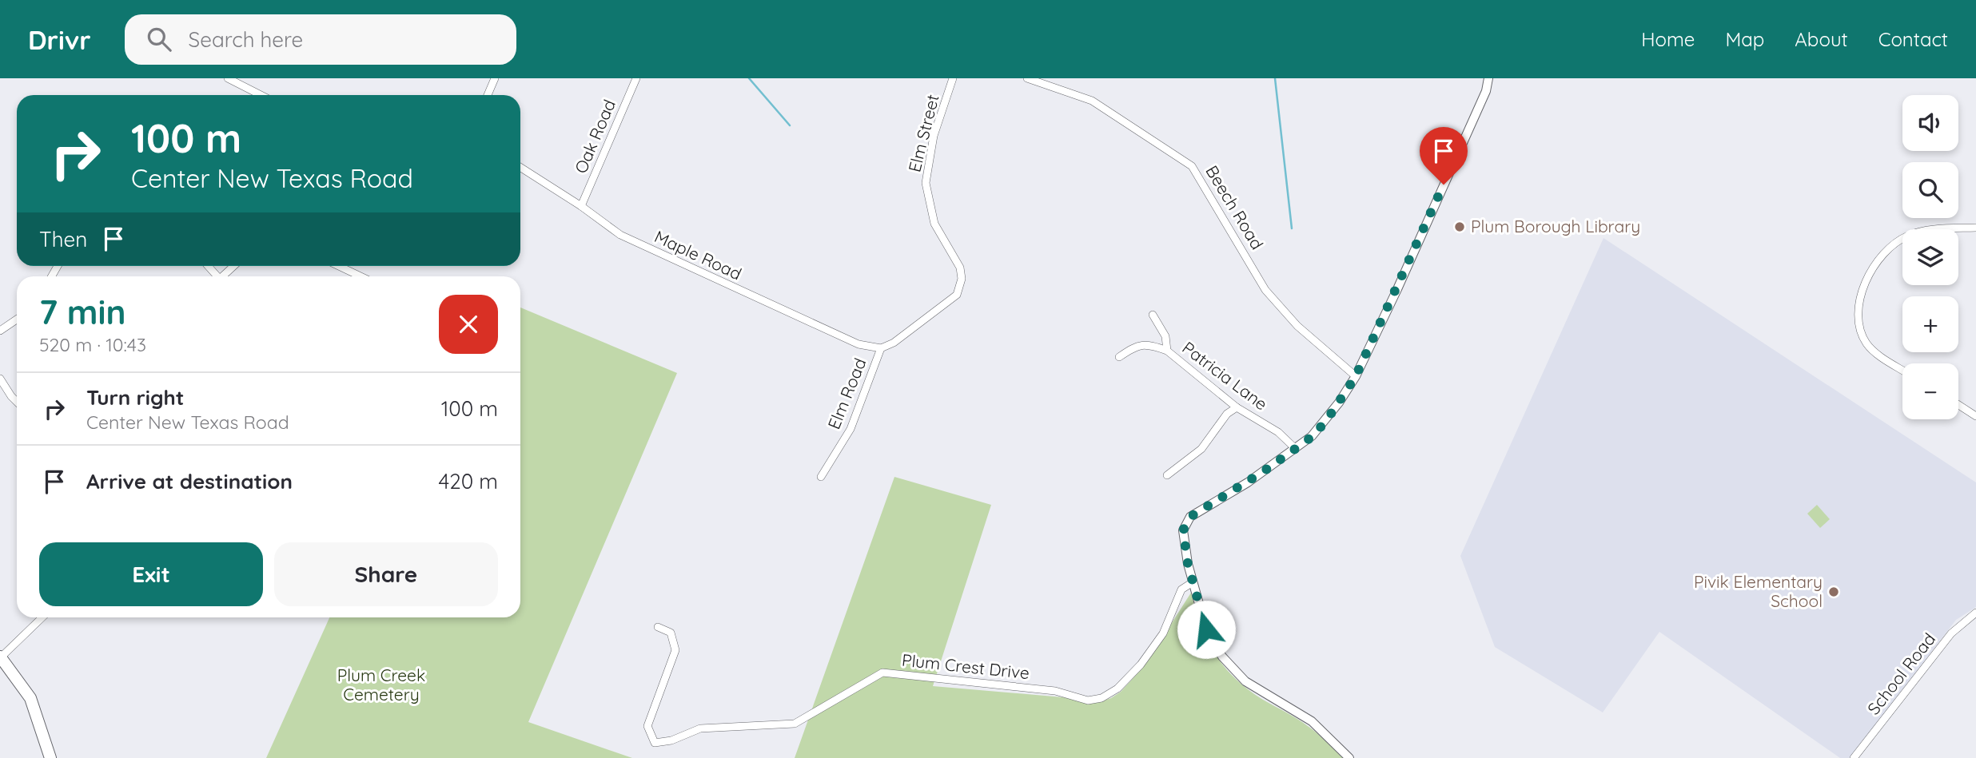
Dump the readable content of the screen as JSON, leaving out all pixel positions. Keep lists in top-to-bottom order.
{
  "streets": {
    "street": [
      "Elm Street",
      "Oak Road",
      "Beech Road",
      "Maple Road",
      "Patricia Lane",
      "Elm Road",
      "Plum Crest Drive",
      "School Road"
    ]
  },
  "crossings": [
    ["Elm Street", "Maple Road"],
    ["Elm Street", "Elm Road"],
    ["Oak Road", "Maple Road"],
    ["Maple Road", "Elm Road"]
  ],
  "parks": ["Plum Creek Cemetery"],
  "places": ["Plum Borough Library", "Pivik Elementary School"],
  "page": {
    "header": "Drivr",
    "search": "Search here",
    "nav": [
      "Home",
      "Map",
      "About",
      "Contact"
    ],
    "map_buttons": ["+", "−"],
    "turn": ["100 m", "Center New Texas Road"],
    "then": "Then",
    "heading": ["7 min", "520 m · 10:43"],
    "list": [
      {
        "name": "Turn right",
        "note": "Center New Texas Road",
        "value": "100 m"
      },
      {
        "name": "Arrive at destination",
        "value": "420 m"
      }
    ],
    "buttons": ["Exit", "Share"]
  }
}
